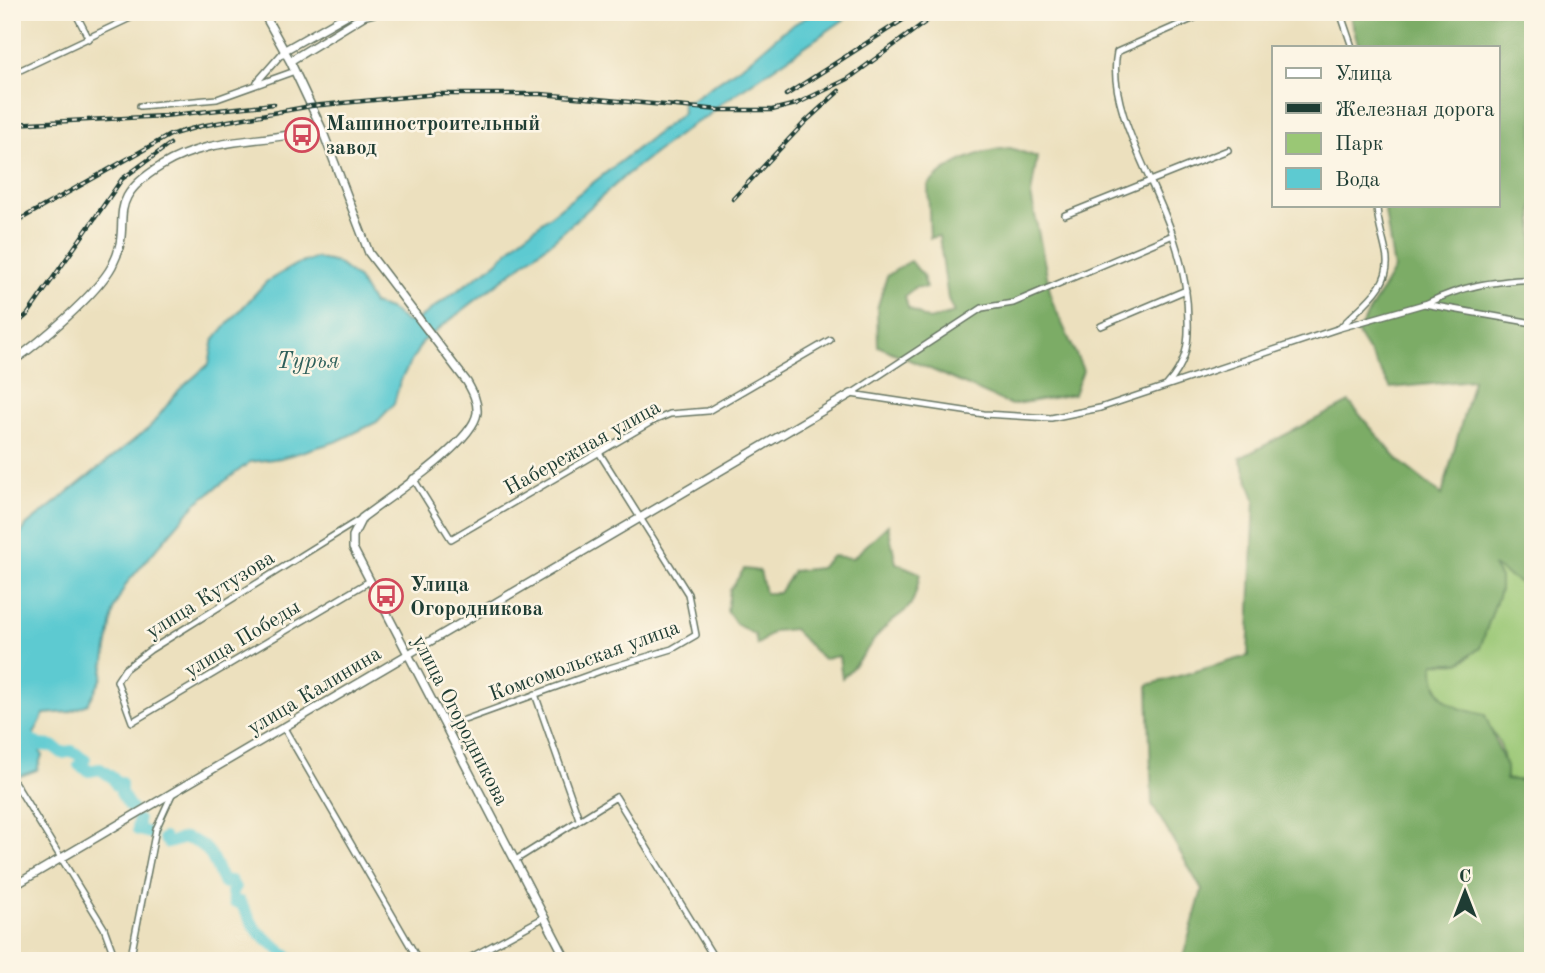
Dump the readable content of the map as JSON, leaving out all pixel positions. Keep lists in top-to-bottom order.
{
  "streets": {
    "street": [
      "Набережная улица",
      "улица Кутузова",
      "улица Победы",
      "Комсомольская улица",
      "улица Калинина",
      "улица Огородникова"
    ]
  },
  "crossings": [
    ["Набережная улица", "Комсомольская улица"],
    ["улица Кутузова", "улица Победы"],
    ["улица Кутузова", "улица Огородникова"],
    ["улица Победы", "улица Огородникова"],
    ["Комсомольская улица", "улица Калинина"],
    ["Комсомольская улица", "улица Огородникова"],
    ["улица Калинина", "улица Огородникова"]
  ],
  "water": ["Турья"],
  "places": {
    "bus stop": ["Машиностроительный завод", "Улица Огородникова"]
  },
  "legend": [
    "Улица",
    "Железная дорога",
    "Парк",
    "Вода"
  ],
  "north": "top"
}
